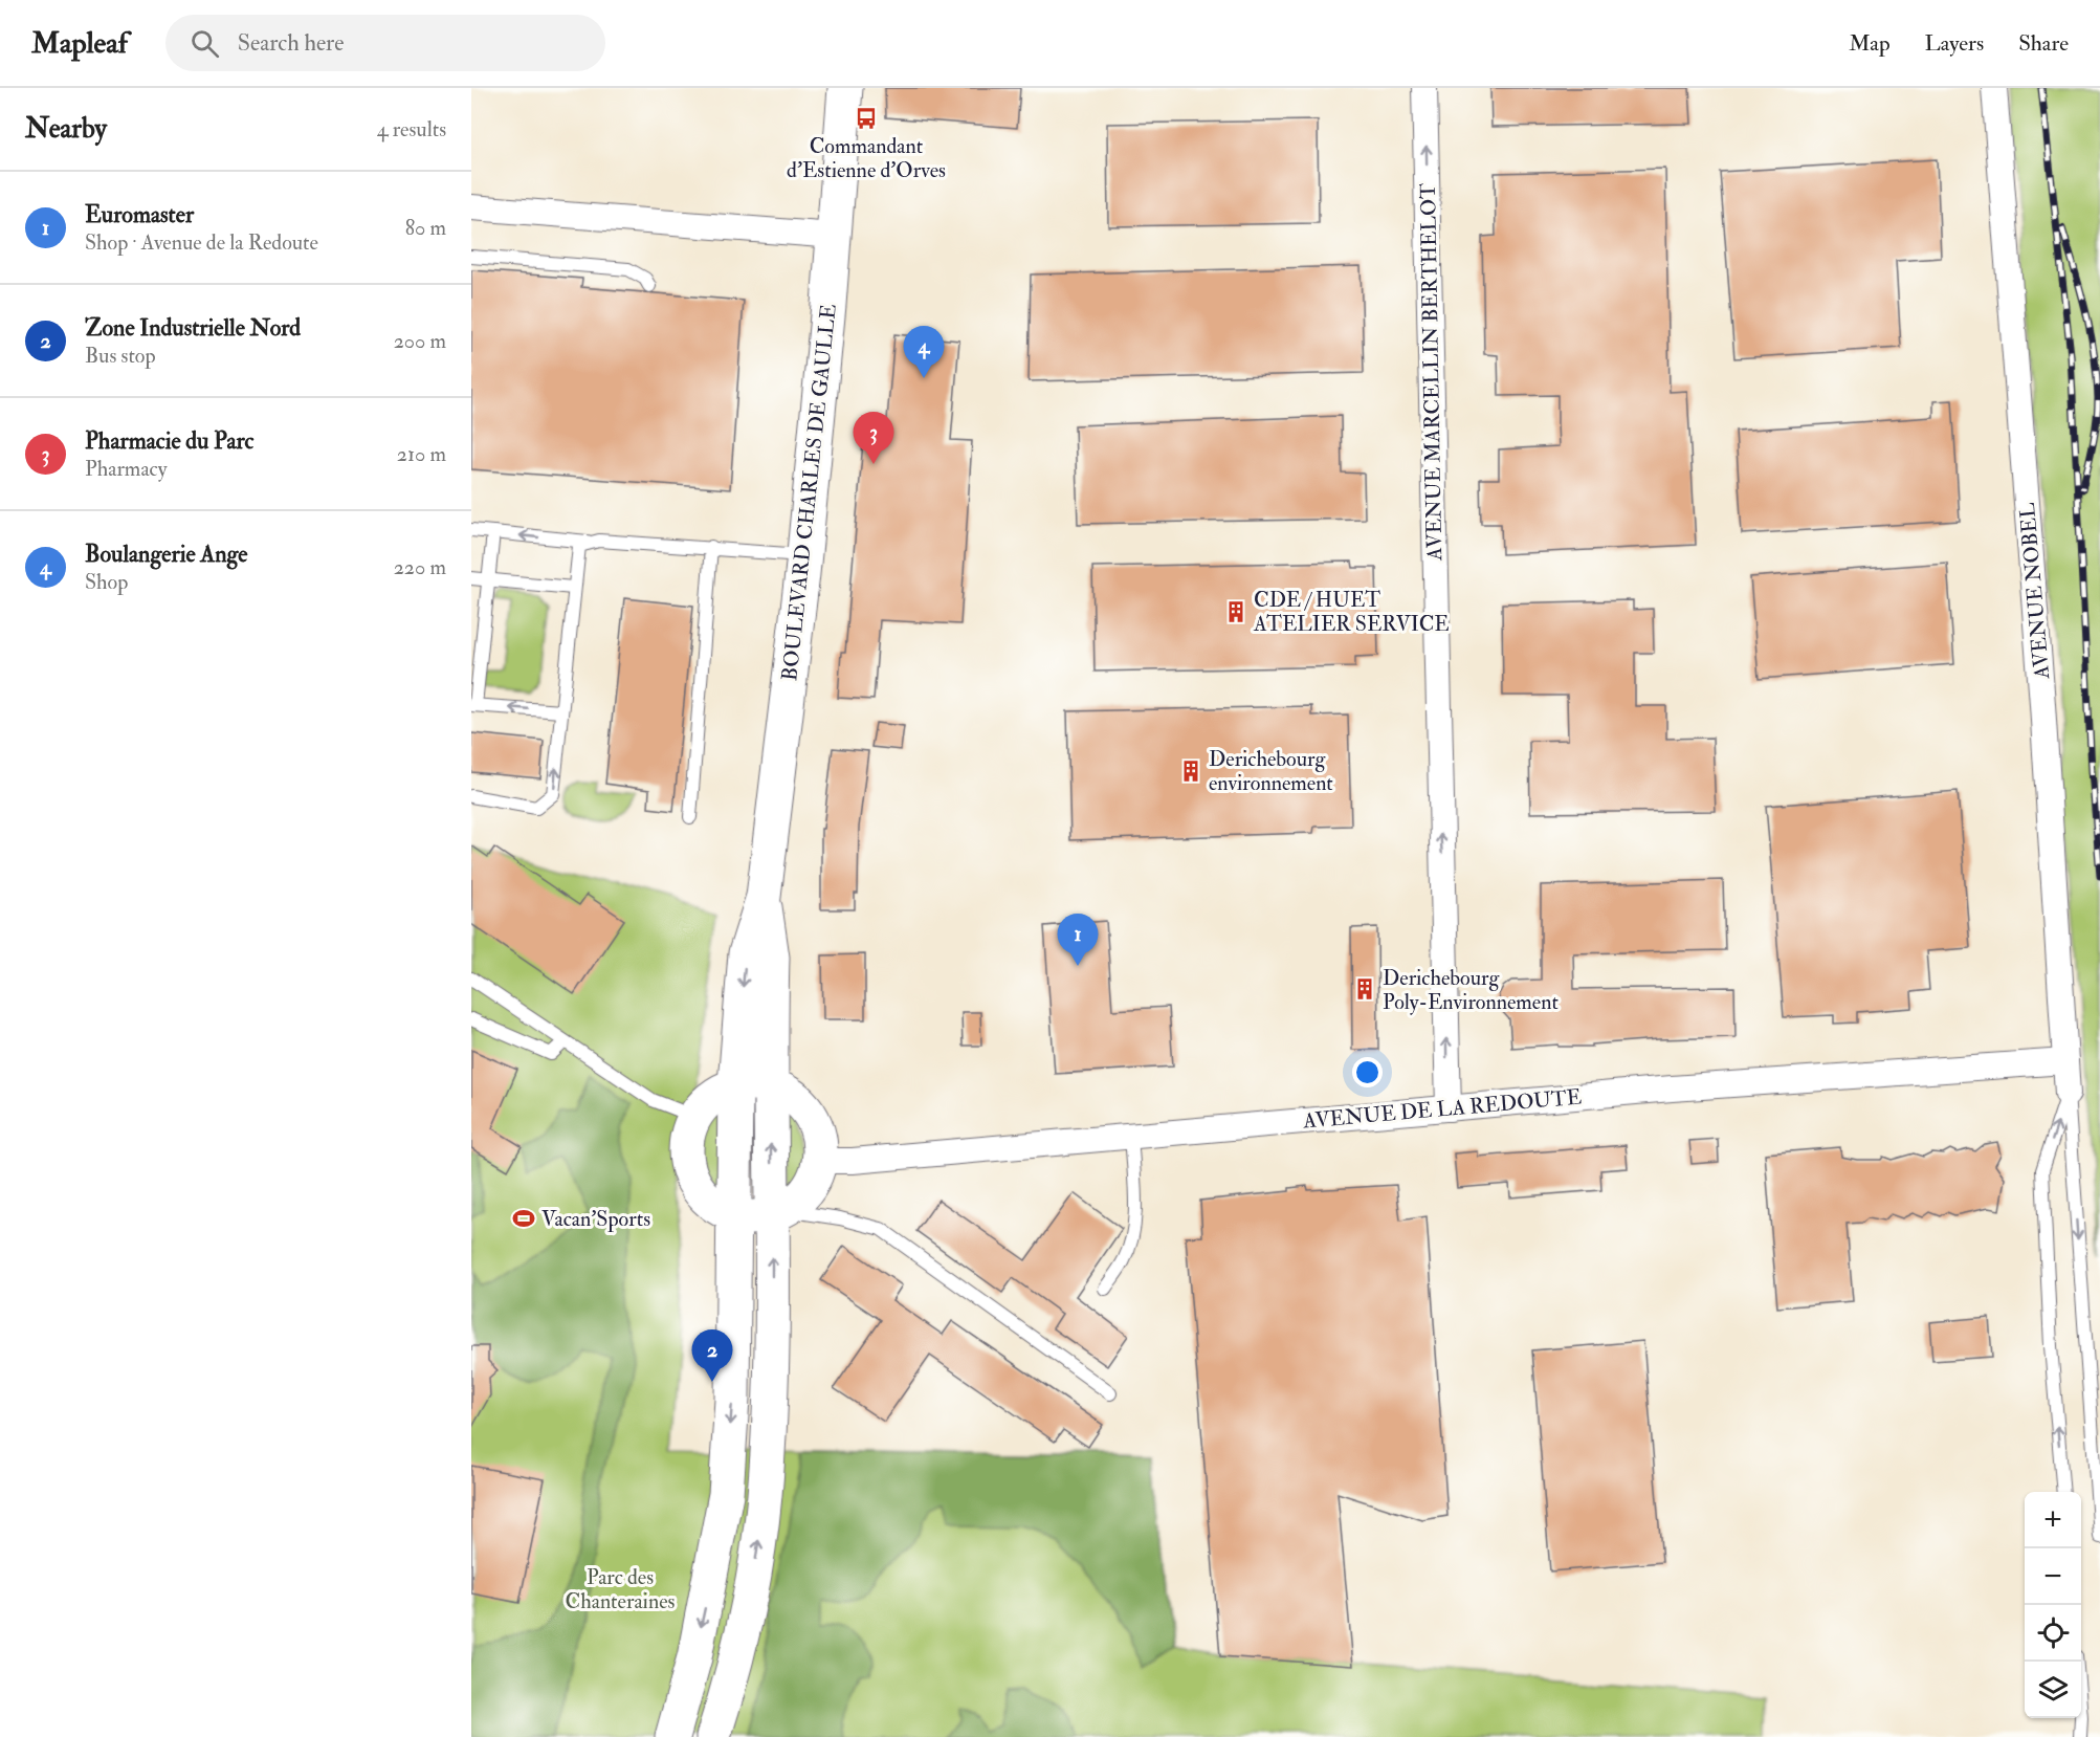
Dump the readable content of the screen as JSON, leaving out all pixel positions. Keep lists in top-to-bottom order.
{
  "streets": {
    "main road": ["BOULEVARD CHARLES DE GAULLE"],
    "street": ["AVENUE MARCELLIN BERTHELOT", "AVENUE NOBEL", "AVENUE DE LA REDOUTE"]
  },
  "crossings": [
    ["AVENUE MARCELLIN BERTHELOT", "AVENUE DE LA REDOUTE"],
    ["AVENUE NOBEL", "AVENUE DE LA REDOUTE"]
  ],
  "one_way": ["AVENUE MARCELLIN BERTHELOT"],
  "parks": ["Parc des Chanteraines"],
  "places": {
    "bus stop": ["Commandant d'Estienne d'Orves"],
    "building": ["CDE / HUET ATELIER SERVICE", "Derichebourg environnement", "Derichebourg Poly-Environnement"],
    "sports": ["Vacan'Sports"]
  },
  "page": {
    "header": "Mapleaf",
    "search": "Search here",
    "nav": ["Map", "Layers", "Share"],
    "heading": ["Nearby", "4 results"],
    "list": [
      {
        "mark": "1",
        "name": "Euromaster",
        "note": "Shop · Avenue de la Redoute",
        "value": "80 m"
      },
      {
        "mark": "2",
        "name": "Zone Industrielle Nord",
        "note": "Bus stop",
        "value": "200 m"
      },
      {
        "mark": "3",
        "name": "Pharmacie du Parc",
        "note": "Pharmacy",
        "value": "210 m"
      },
      {
        "mark": "4",
        "name": "Boulangerie Ange",
        "note": "Shop",
        "value": "220 m"
      }
    ],
    "pins": [
      "4",
      "3",
      "1",
      "2"
    ],
    "map_buttons": ["+", "−"]
  }
}
